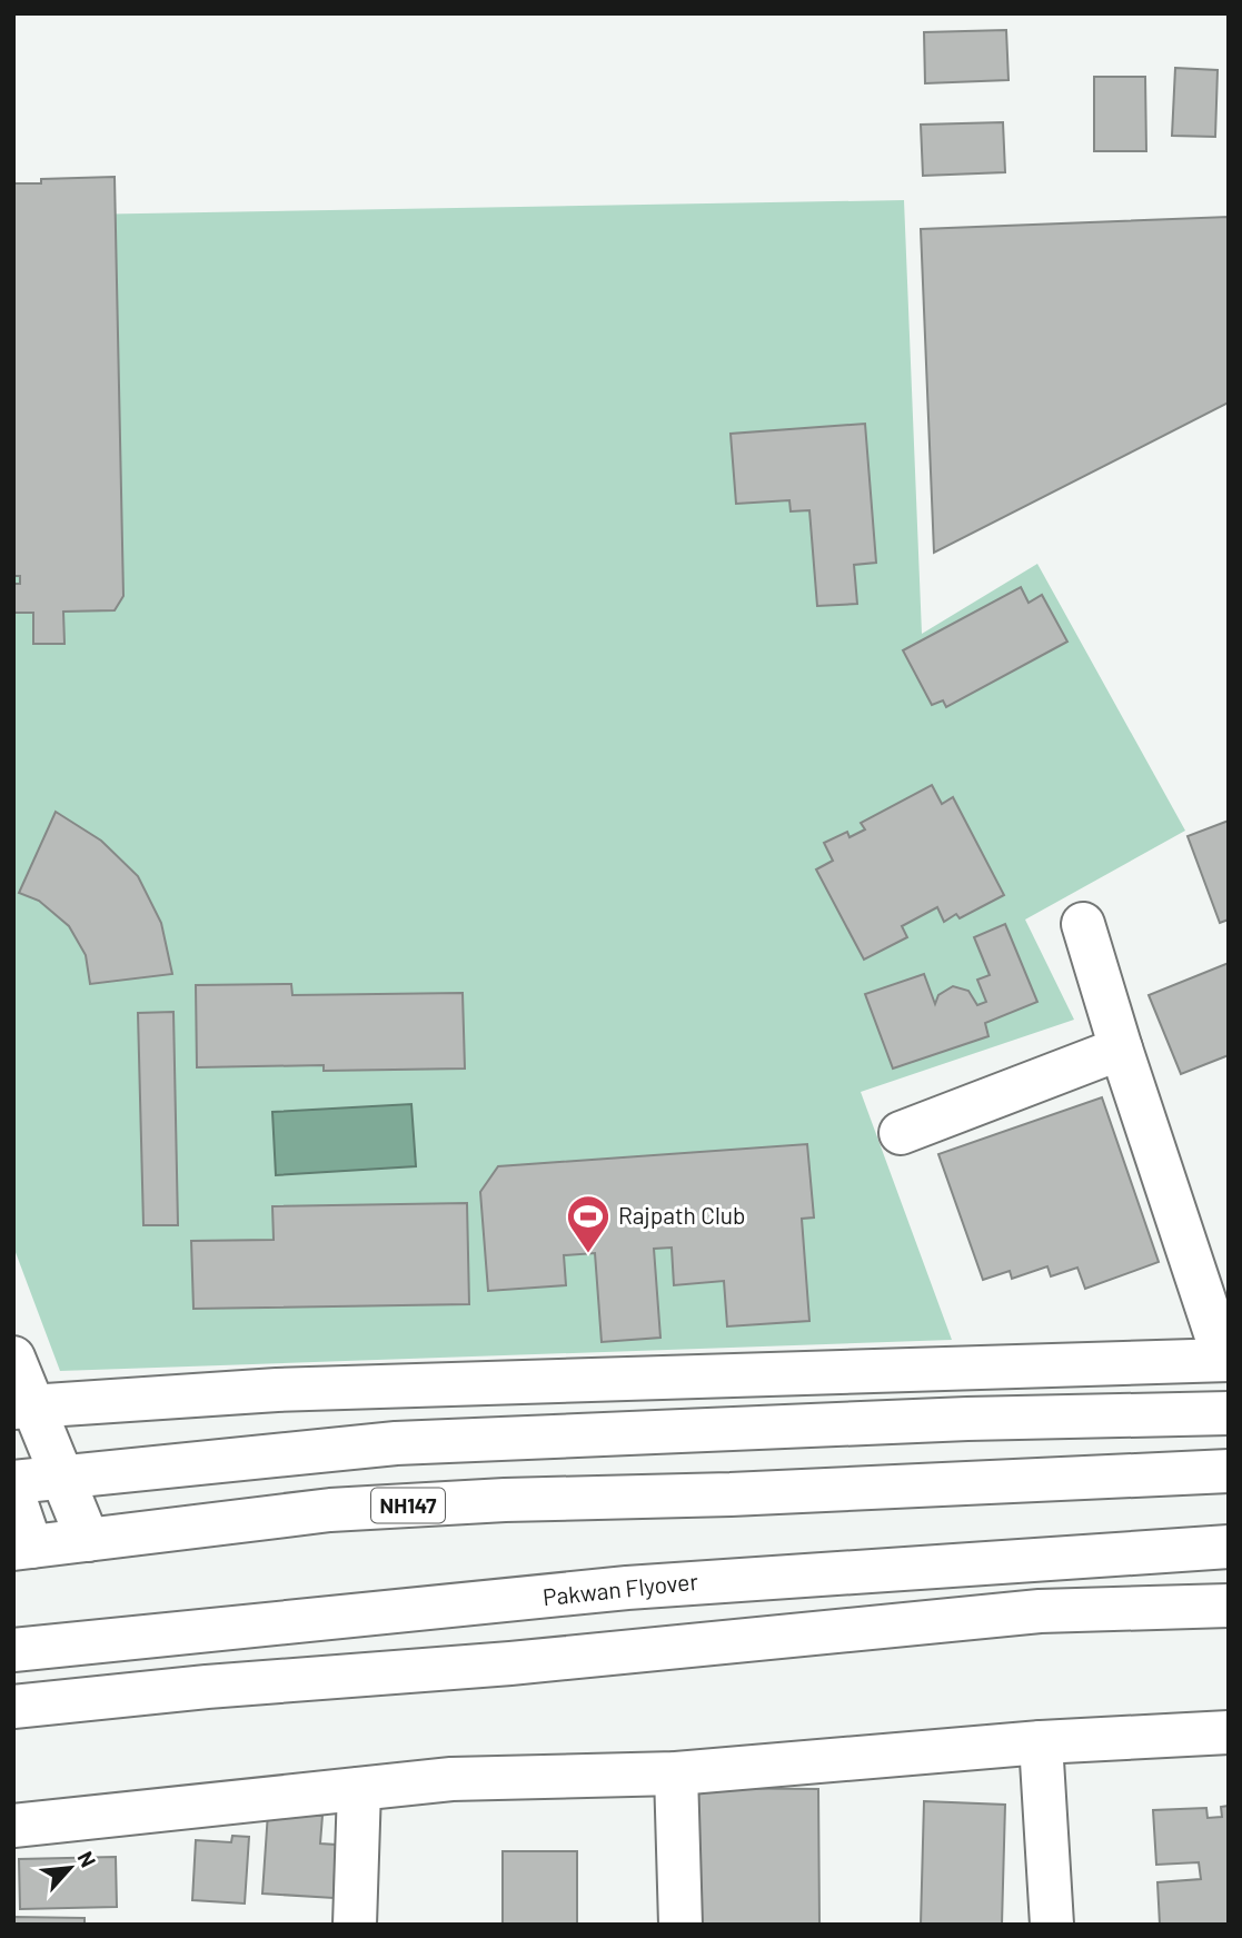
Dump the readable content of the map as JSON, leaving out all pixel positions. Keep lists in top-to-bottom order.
{
  "streets": {
    "main road": ["NH147", "Pakwan Flyover"]
  },
  "places": {
    "sports": ["Rajpath Club"]
  },
  "north": "top right"
}
